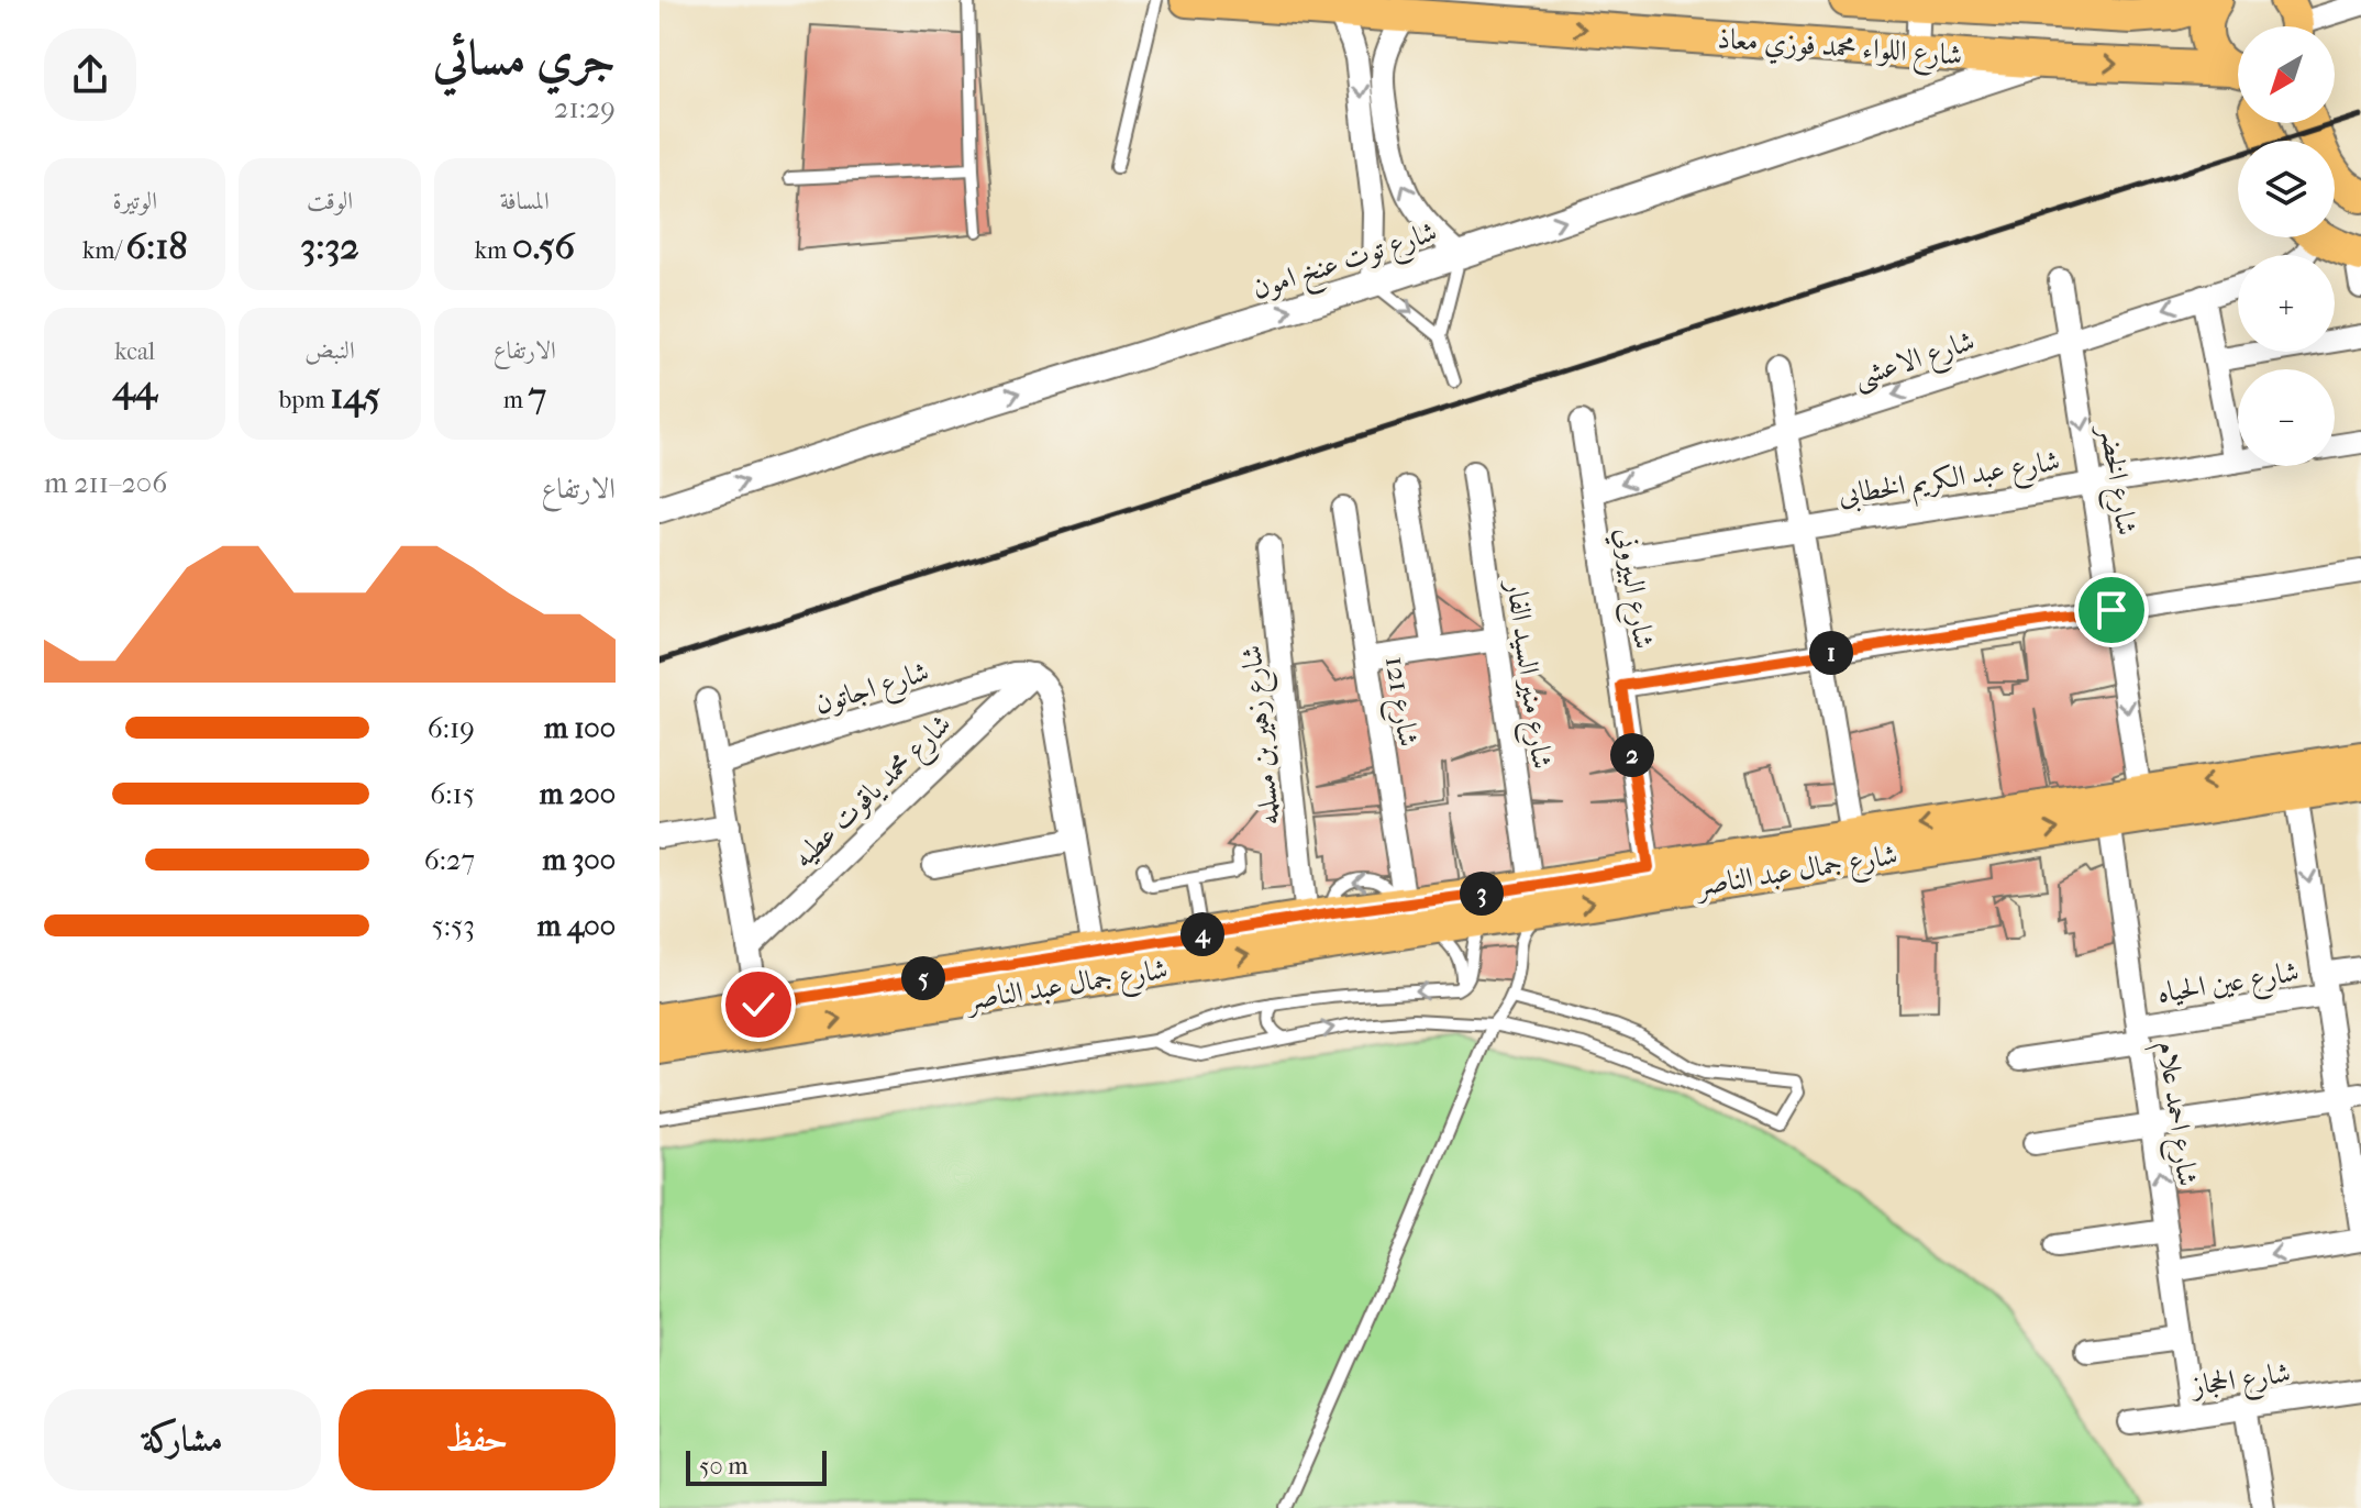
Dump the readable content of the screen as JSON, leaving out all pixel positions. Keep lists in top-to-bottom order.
{
  "streets": {
    "main road": ["شارع اللواء محمد فوزي معاذ", "شارع جمال عبد الناصر"],
    "street": [
      "شارع توت عنخ امون",
      "شارع الاعشى",
      "شارع عبد الكريم الخطابى",
      "شارع الخضر",
      "شارع البيروني",
      "شارع منير السيد الفار",
      "شارع اجاتون",
      "شارع 121",
      "شارع زهير بن مسلمه",
      "شارع محمد ياقوت عطيه",
      "شارع عين الحياه",
      "شارع احمد علام",
      "شارع الحجاز"
    ]
  },
  "crossings": [
    ["شارع اللواء محمد فوزي معاذ", "شارع توت عنخ امون"],
    ["شارع الاعشى", "شارع الخضر"],
    ["شارع الاعشى", "شارع البيروني"],
    ["شارع عبد الكريم الخطابى", "شارع الخضر"],
    ["شارع عبد الكريم الخطابى", "شارع البيروني"],
    ["شارع الخضر", "شارع جمال عبد الناصر"],
    ["شارع البيروني", "شارع جمال عبد الناصر"],
    ["شارع منير السيد الفار", "شارع جمال عبد الناصر"],
    ["شارع اجاتون", "شارع محمد ياقوت عطيه"],
    ["شارع 121", "شارع جمال عبد الناصر"],
    ["شارع زهير بن مسلمه", "شارع جمال عبد الناصر"],
    ["شارع جمال عبد الناصر", "شارع احمد علام"],
    ["شارع عين الحياه", "شارع احمد علام"],
    ["شارع احمد علام", "شارع الحجاز"]
  ],
  "one_way": ["شارع توت عنخ امون", "شارع الاعشى"],
  "scale_bar": "50 m",
  "north": "bottom left",
  "page": {
    "heading": ["جري مسائي", "21:29"],
    "map_buttons": ["+", "−"],
    "stats": [
      ["المسافة", "0.56 km"],
      ["الوقت", "3:32"],
      ["الوتيرة", "6:18 /km"],
      ["الارتفاع", "7 m"],
      ["النبض", "145 bpm"],
      ["kcal", "44"]
    ],
    "chart": ["الارتفاع", "206–211 m"],
    "pins": [
      "1",
      "2",
      "3",
      "4",
      "5"
    ],
    "list": [
      {
        "name": "100 m",
        "note": "6:19"
      },
      {
        "name": "200 m",
        "note": "6:15"
      },
      {
        "name": "300 m",
        "note": "6:27"
      },
      {
        "name": "400 m",
        "note": "5:53"
      }
    ],
    "buttons": ["حفظ", "مشاركة"],
    "scale": "50 m"
  }
}
